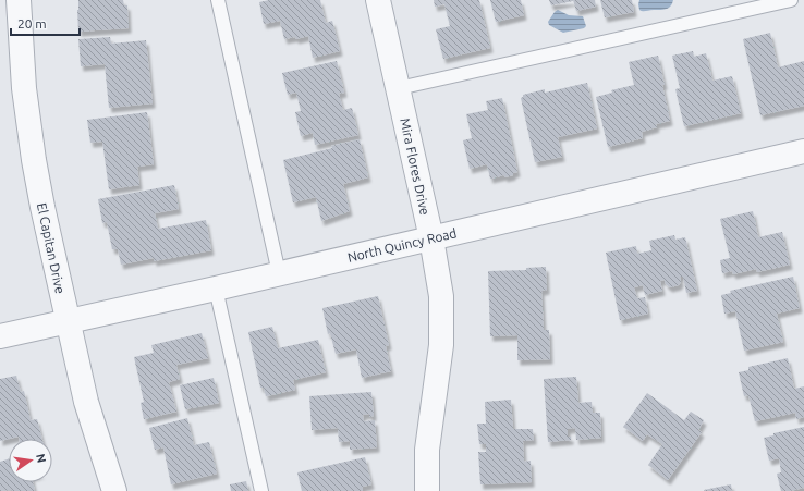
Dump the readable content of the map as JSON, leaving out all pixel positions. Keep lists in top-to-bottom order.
{
  "streets": {
    "street": ["Mira Flores Drive", "North Quincy Road", "El Capitan Drive"]
  },
  "crossings": [
    ["Mira Flores Drive", "North Quincy Road"],
    ["North Quincy Road", "El Capitan Drive"]
  ],
  "scale_bar": "20 m",
  "north": "right"
}
